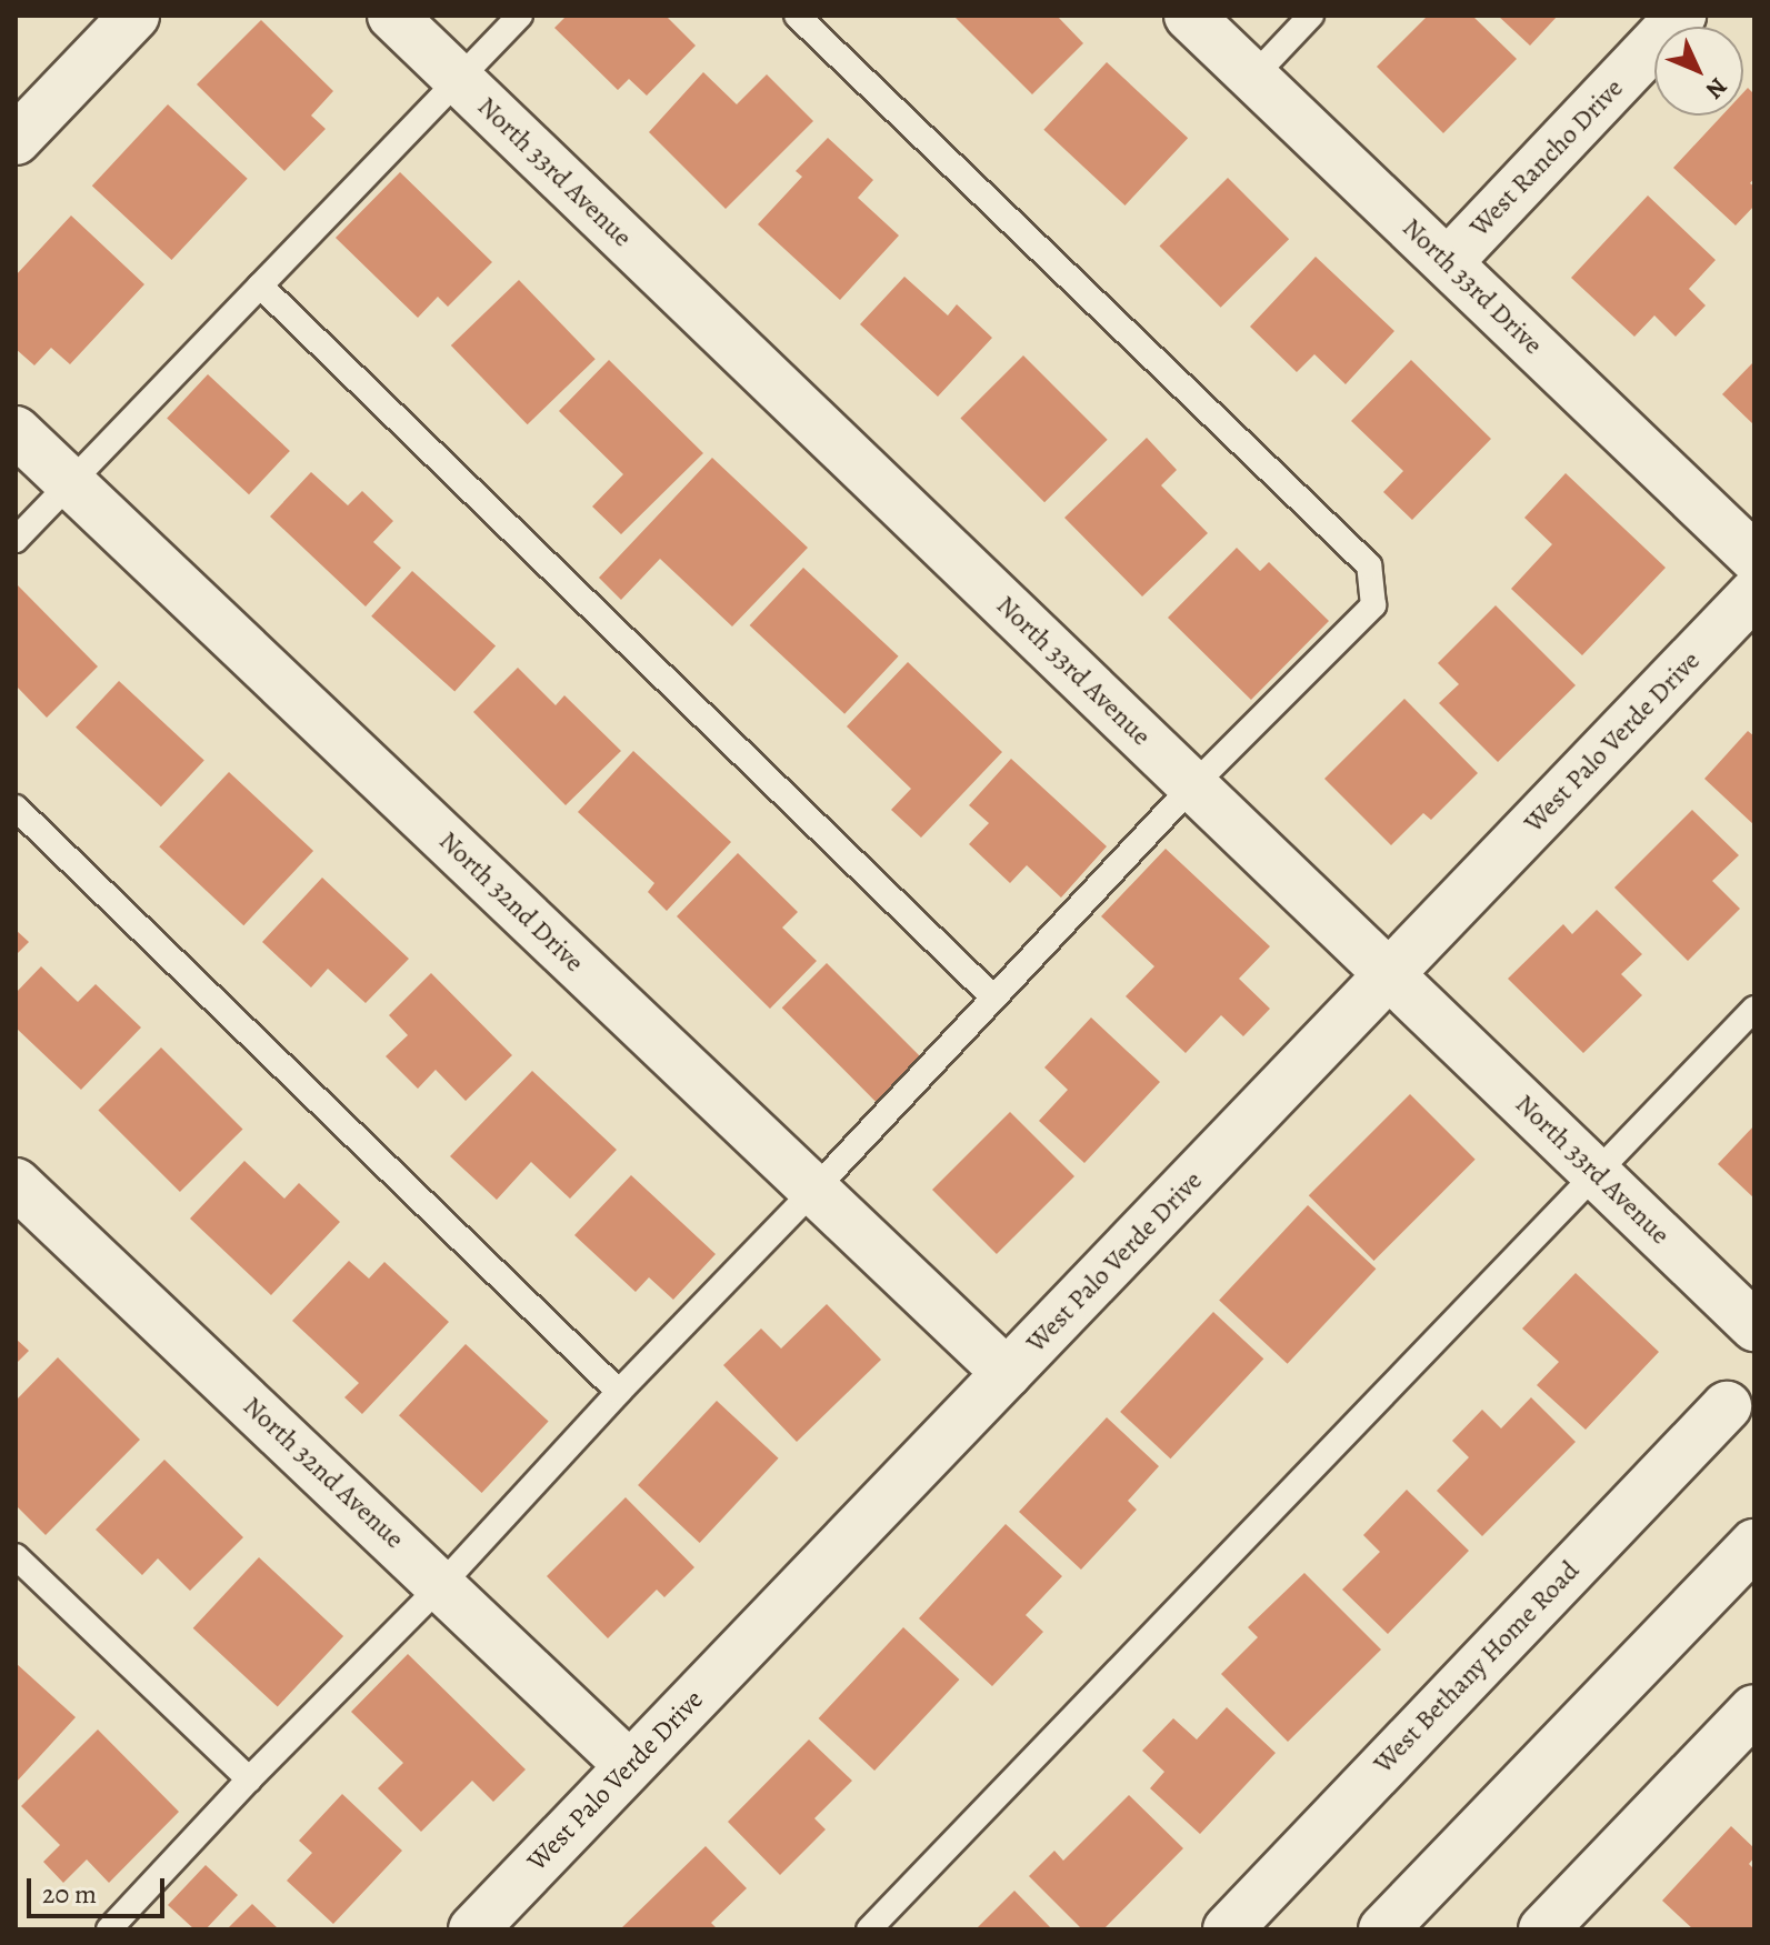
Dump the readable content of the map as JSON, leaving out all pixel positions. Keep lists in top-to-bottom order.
{
  "streets": {
    "street": [
      "West Rancho Drive",
      "North 33rd Avenue",
      "North 33rd Drive",
      "West Palo Verde Drive",
      "North 32nd Drive",
      "North 32nd Avenue",
      "West Bethany Home Road"
    ]
  },
  "crossings": [
    ["West Rancho Drive", "North 33rd Drive"],
    ["North 33rd Avenue", "West Palo Verde Drive"],
    ["West Palo Verde Drive", "North 32nd Drive"],
    ["West Palo Verde Drive", "North 32nd Avenue"]
  ],
  "scale_bar": "20 m",
  "north": "bottom right"
}
